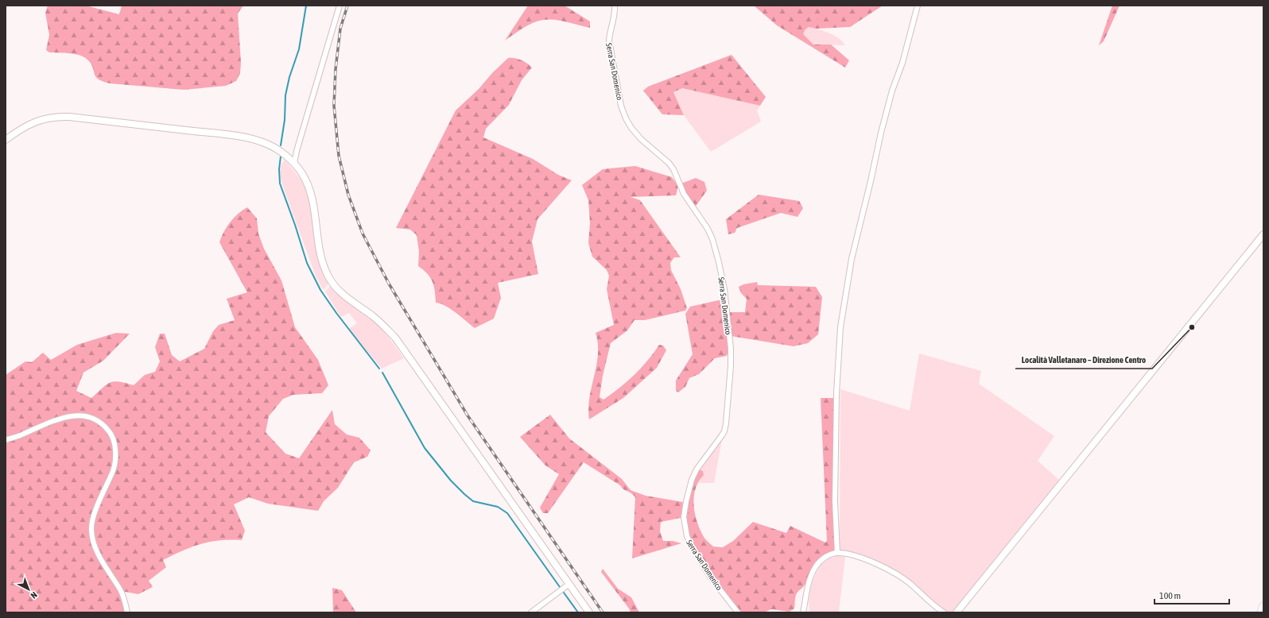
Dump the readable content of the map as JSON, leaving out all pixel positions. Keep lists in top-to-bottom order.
{
  "streets": {
    "street": ["Serra San Domenico"]
  },
  "places": ["Località Valletanaro – Direzione Centro"],
  "scale_bar": "100 m",
  "north": "bottom right"
}
